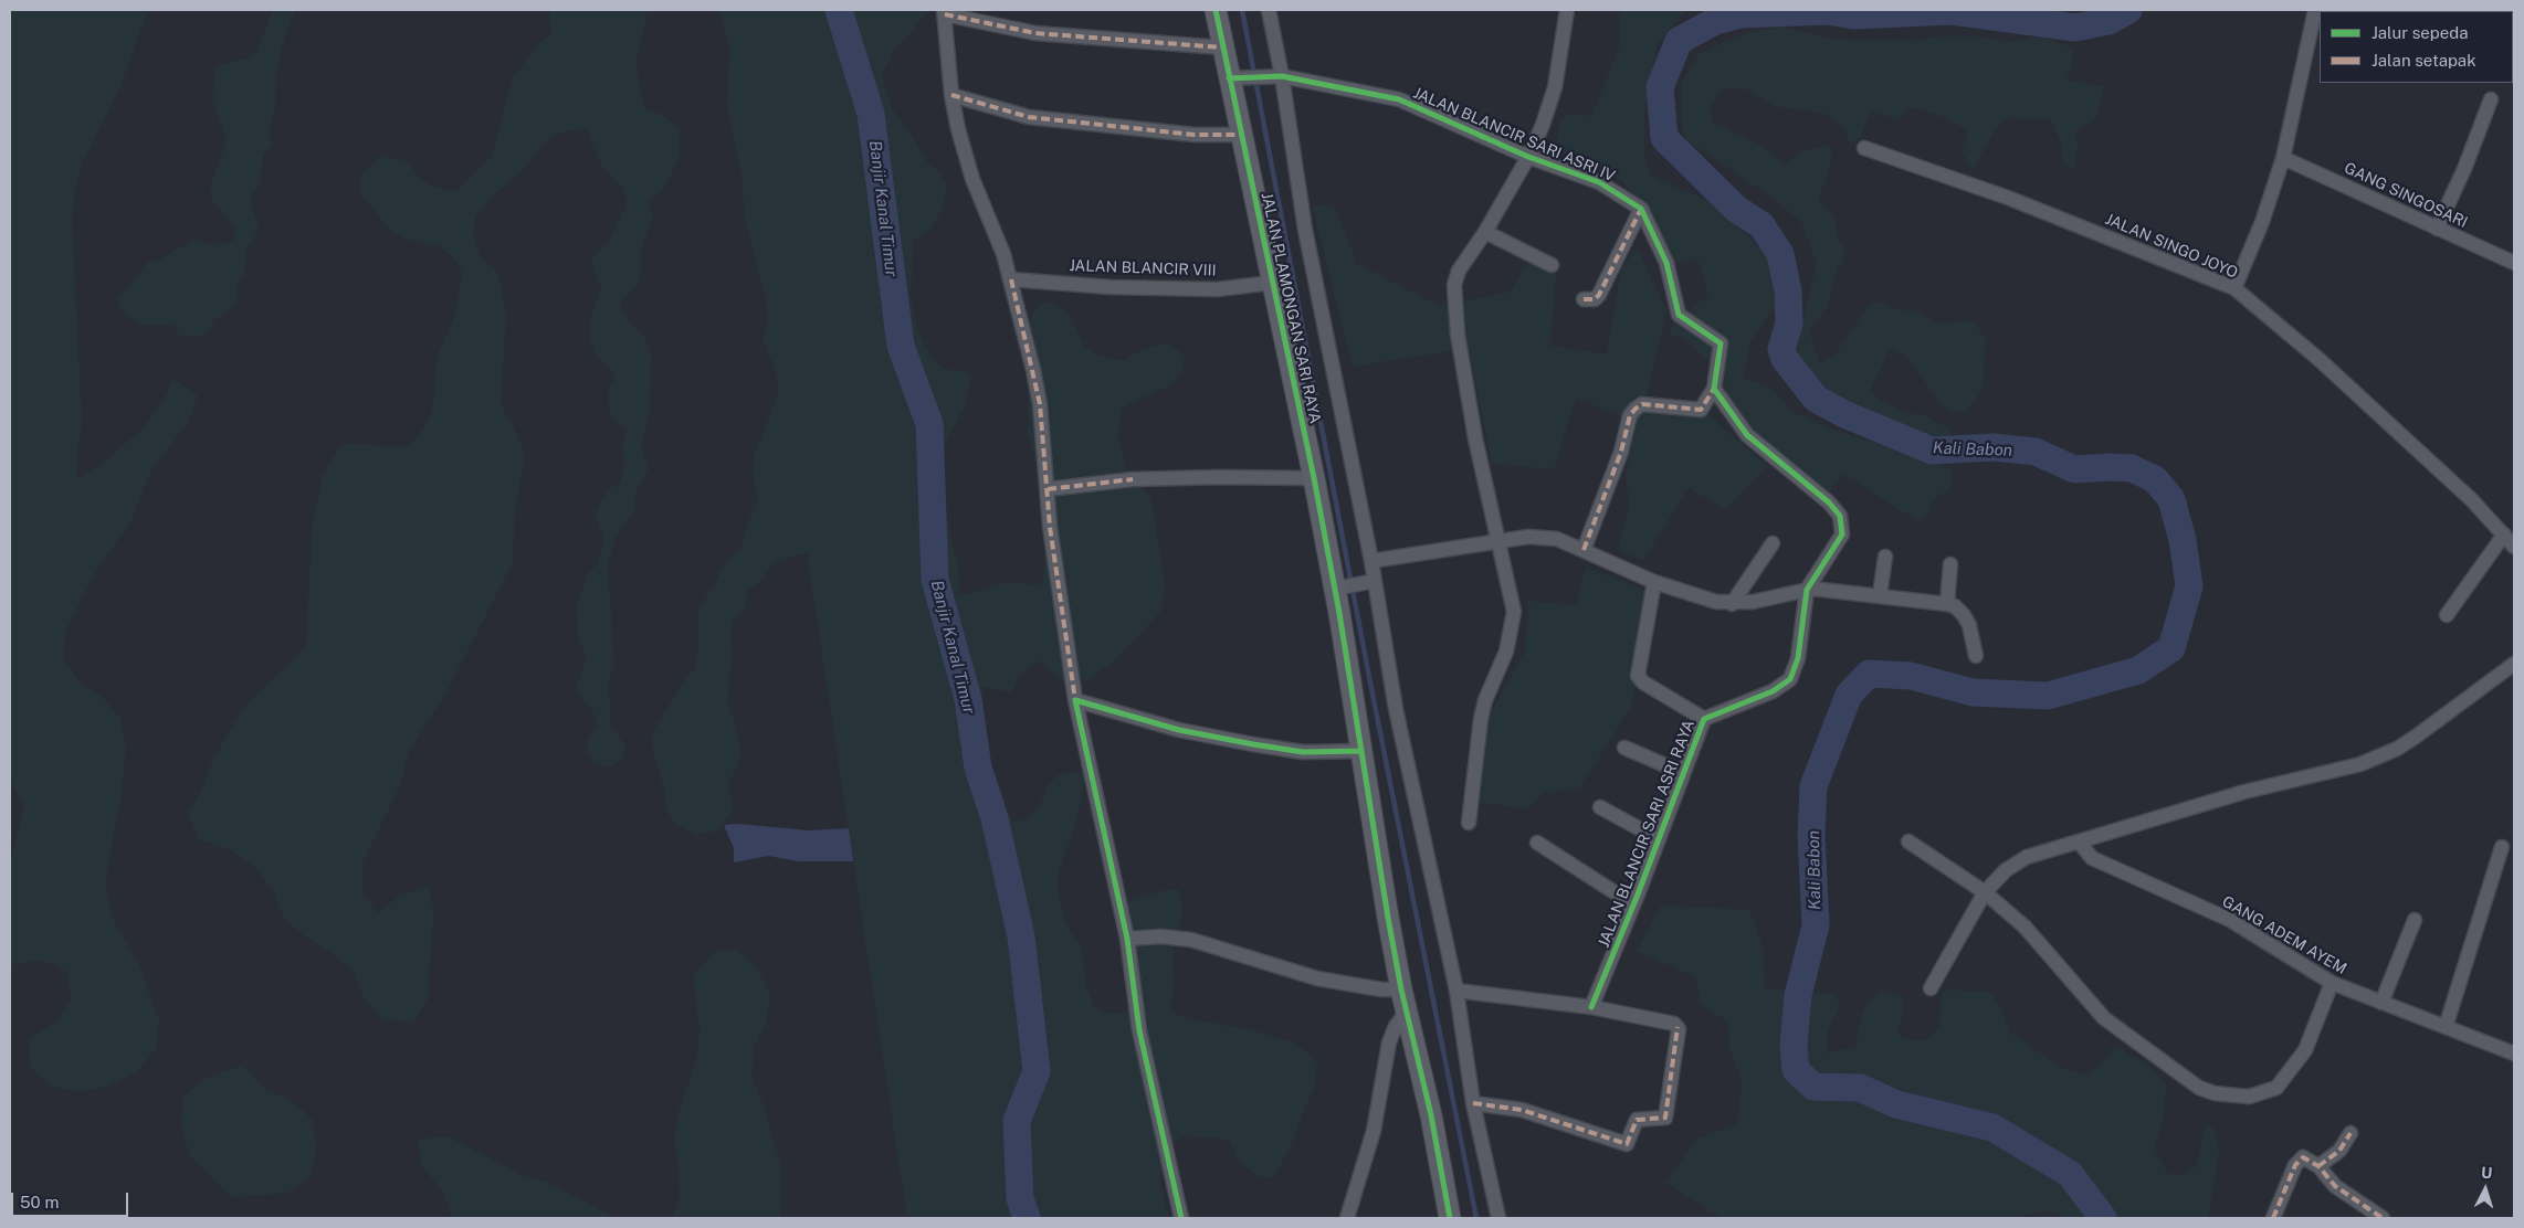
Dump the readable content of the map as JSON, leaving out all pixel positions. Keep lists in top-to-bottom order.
{
  "streets": {
    "street": [
      "JALAN BLANCIR SARI ASRI IV",
      "GANG SINGOSARI",
      "JALAN SINGO JOYO",
      "JALAN BLANCIR VIII",
      "JALAN PLAMONGAN SARI RAYA",
      "JALAN BLANCIR SARI ASRI RAYA",
      "GANG ADEM AYEM"
    ]
  },
  "crossings": [
    ["JALAN BLANCIR SARI ASRI IV", "JALAN PLAMONGAN SARI RAYA"],
    ["JALAN BLANCIR VIII", "JALAN PLAMONGAN SARI RAYA"]
  ],
  "water": ["Banjir Kanal Timur", "Kali Babon"],
  "legend": ["Jalur sepeda", "Jalan setapak"],
  "scale_bar": "50 m",
  "north": "top"
}
